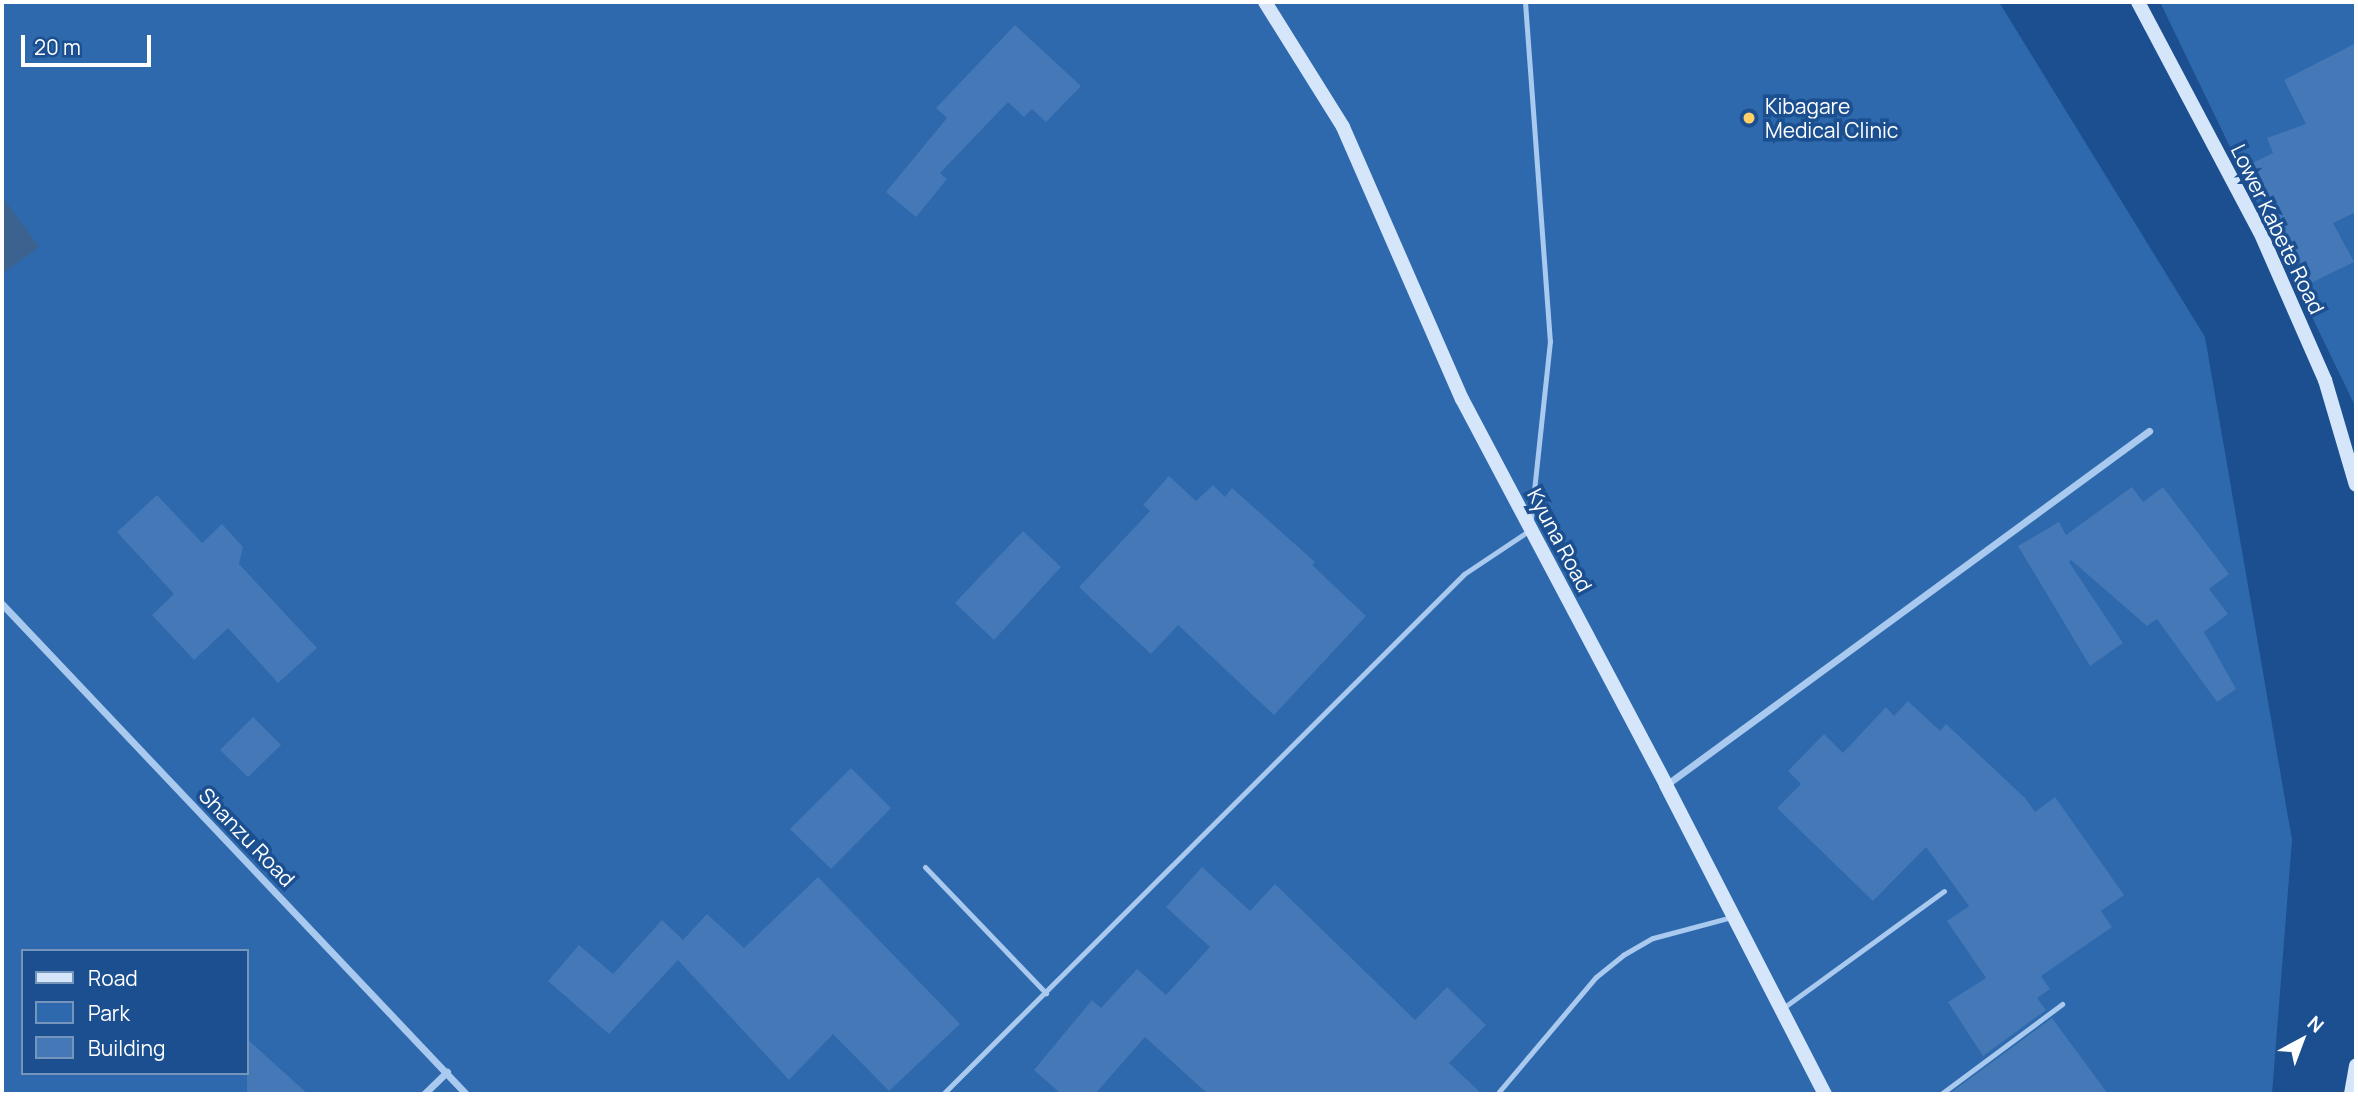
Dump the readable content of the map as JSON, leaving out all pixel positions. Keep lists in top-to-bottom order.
{
  "streets": {
    "main road": ["Lower Kabete Road", "Kyuna Road"],
    "street": ["Shanzu Road"]
  },
  "places": ["Kibagare Medical Clinic"],
  "legend": ["Road", "Park", "Building"],
  "scale_bar": "20 m",
  "north": "top right"
}
